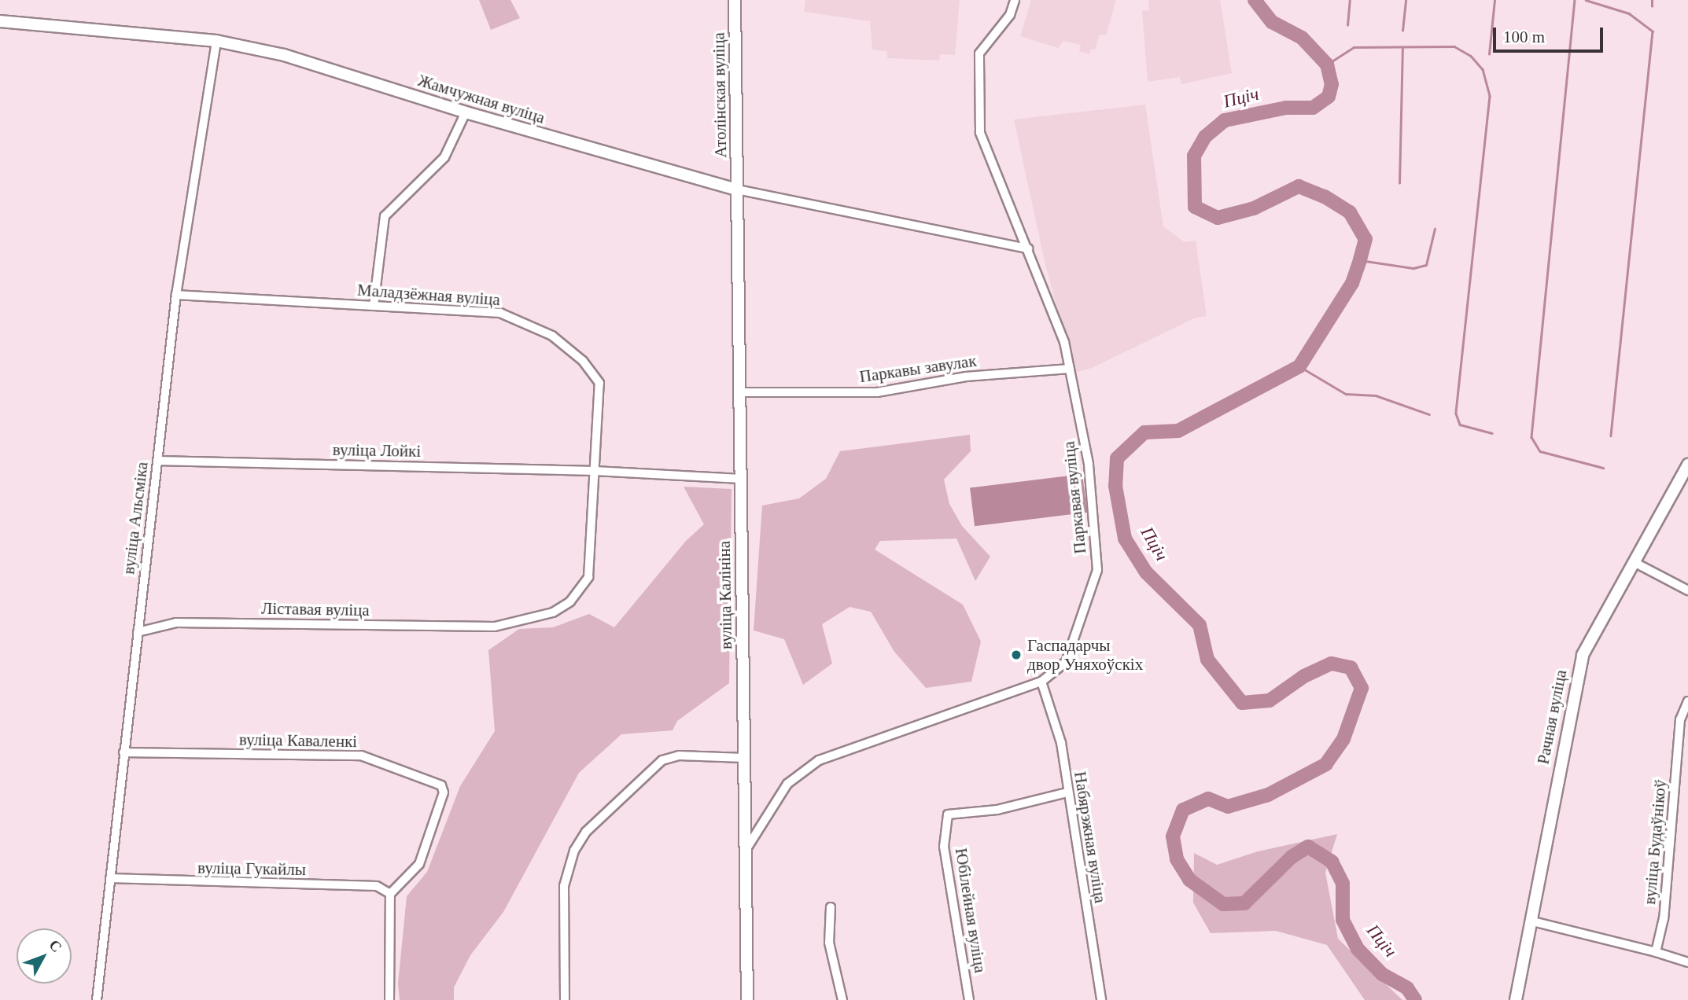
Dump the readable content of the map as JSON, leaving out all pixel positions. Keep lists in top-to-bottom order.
{
  "streets": {
    "street": [
      "Атолінская вуліца",
      "Жамчужная вуліца",
      "Маладзёжная вуліца",
      "Паркавы завулак",
      "вуліца Лойкі",
      "Паркавая вуліца",
      "вуліца Альсміка",
      "вуліца Калініна",
      "Ліставая вуліца",
      "Рачная вуліца",
      "вуліца Каваленкі",
      "Набярэжная вуліца",
      "вуліца Будаўнікоў",
      "вуліца Гукайлы",
      "Юбілейная вуліца"
    ]
  },
  "crossings": [
    ["Атолінская вуліца", "Жамчужная вуліца"],
    ["Атолінская вуліца", "вуліца Калініна"],
    ["Жамчужная вуліца", "вуліца Альсміка"],
    ["Жамчужная вуліца", "вуліца Калініна"],
    ["Маладзёжная вуліца", "вуліца Лойкі"],
    ["Маладзёжная вуліца", "вуліца Альсміка"],
    ["Маладзёжная вуліца", "Ліставая вуліца"],
    ["Паркавы завулак", "Паркавая вуліца"],
    ["Паркавы завулак", "вуліца Калініна"],
    ["вуліца Лойкі", "вуліца Альсміка"],
    ["вуліца Лойкі", "вуліца Калініна"],
    ["вуліца Лойкі", "Ліставая вуліца"],
    ["Паркавая вуліца", "вуліца Калініна"],
    ["Паркавая вуліца", "Набярэжная вуліца"],
    ["вуліца Альсміка", "Ліставая вуліца"],
    ["вуліца Альсміка", "вуліца Каваленкі"],
    ["вуліца Альсміка", "вуліца Гукайлы"],
    ["вуліца Каваленкі", "вуліца Гукайлы"],
    ["Набярэжная вуліца", "Юбілейная вуліца"]
  ],
  "water": ["Пціч"],
  "places": ["Гаспадарчы двор Уняхоўскіх"],
  "scale_bar": "100 m",
  "north": "top right"
}
